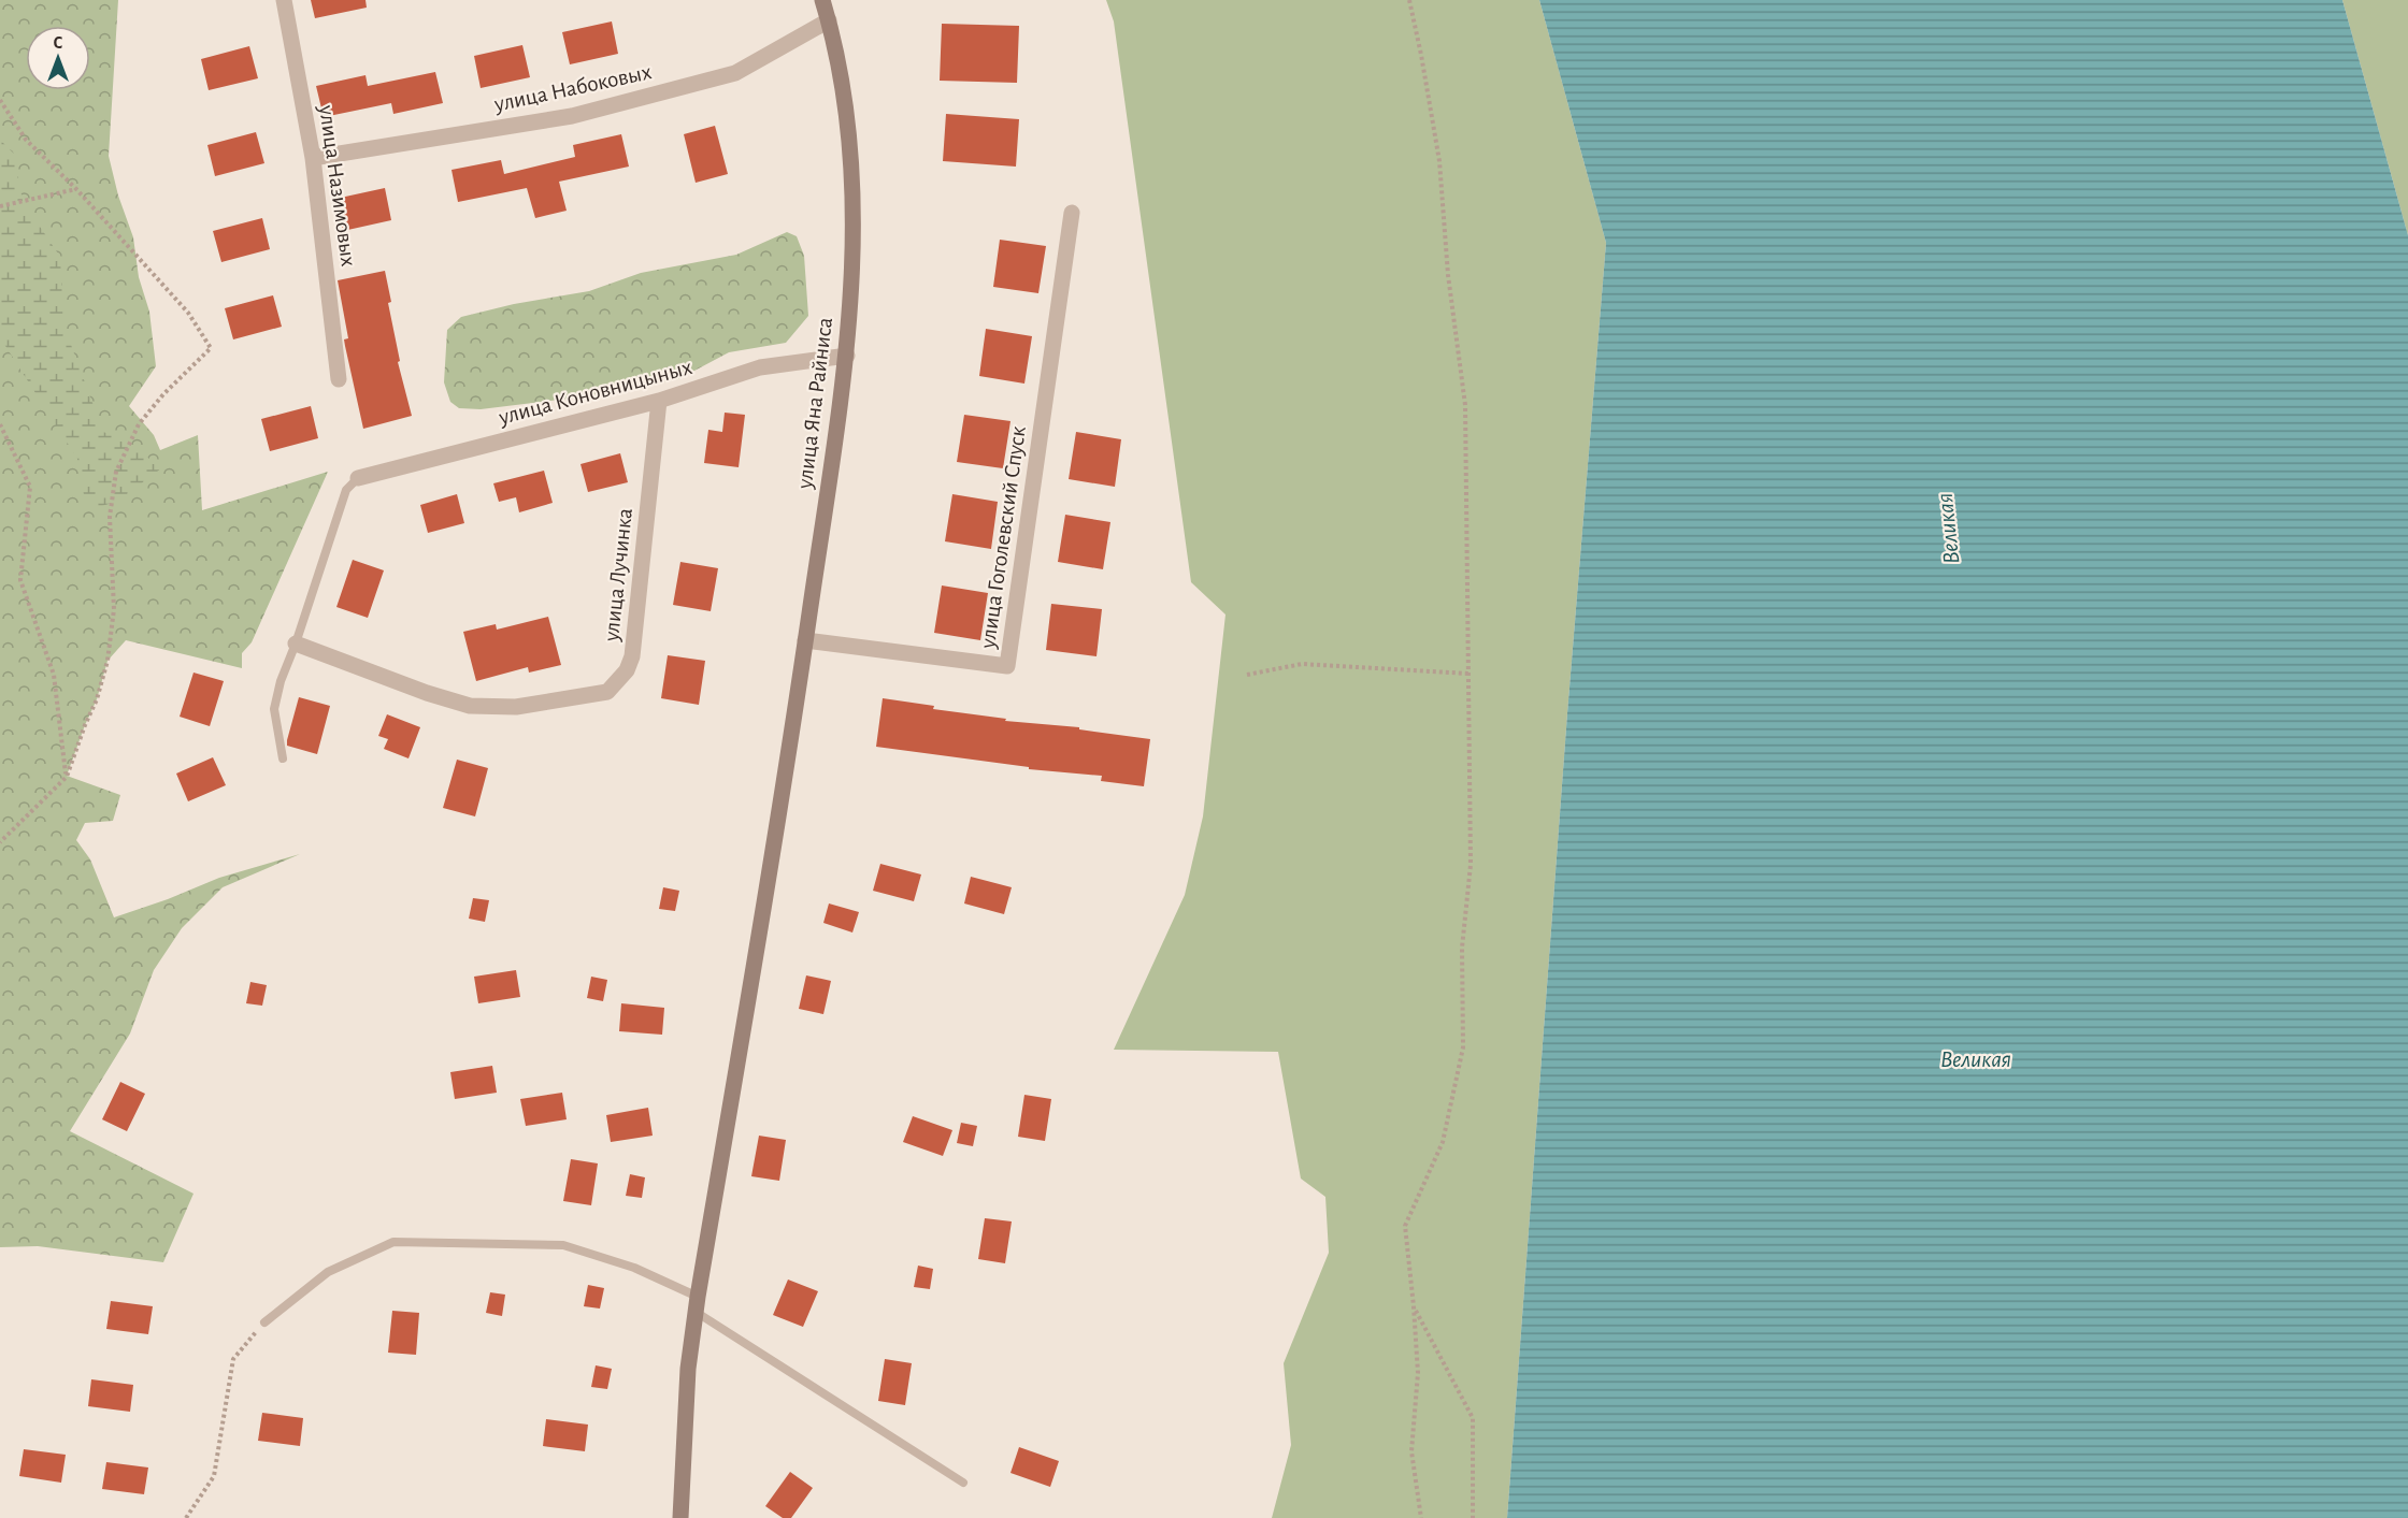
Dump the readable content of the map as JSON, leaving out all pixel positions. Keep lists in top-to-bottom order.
{
  "streets": {
    "street": [
      "улица Набоковых",
      "улица Назимовых",
      "улица Коновницыных",
      "улица Яна Райниса",
      "улица Гоголевский Спуск",
      "улица Лучинка"
    ]
  },
  "crossings": [
    ["улица Набоковых", "улица Назимовых"],
    ["улица Набоковых", "улица Яна Райниса"],
    ["улица Коновницыных", "улица Яна Райниса"],
    ["улица Коновницыных", "улица Лучинка"],
    ["улица Яна Райниса", "улица Гоголевский Спуск"]
  ],
  "water": ["Великая"],
  "north": "top"
}
